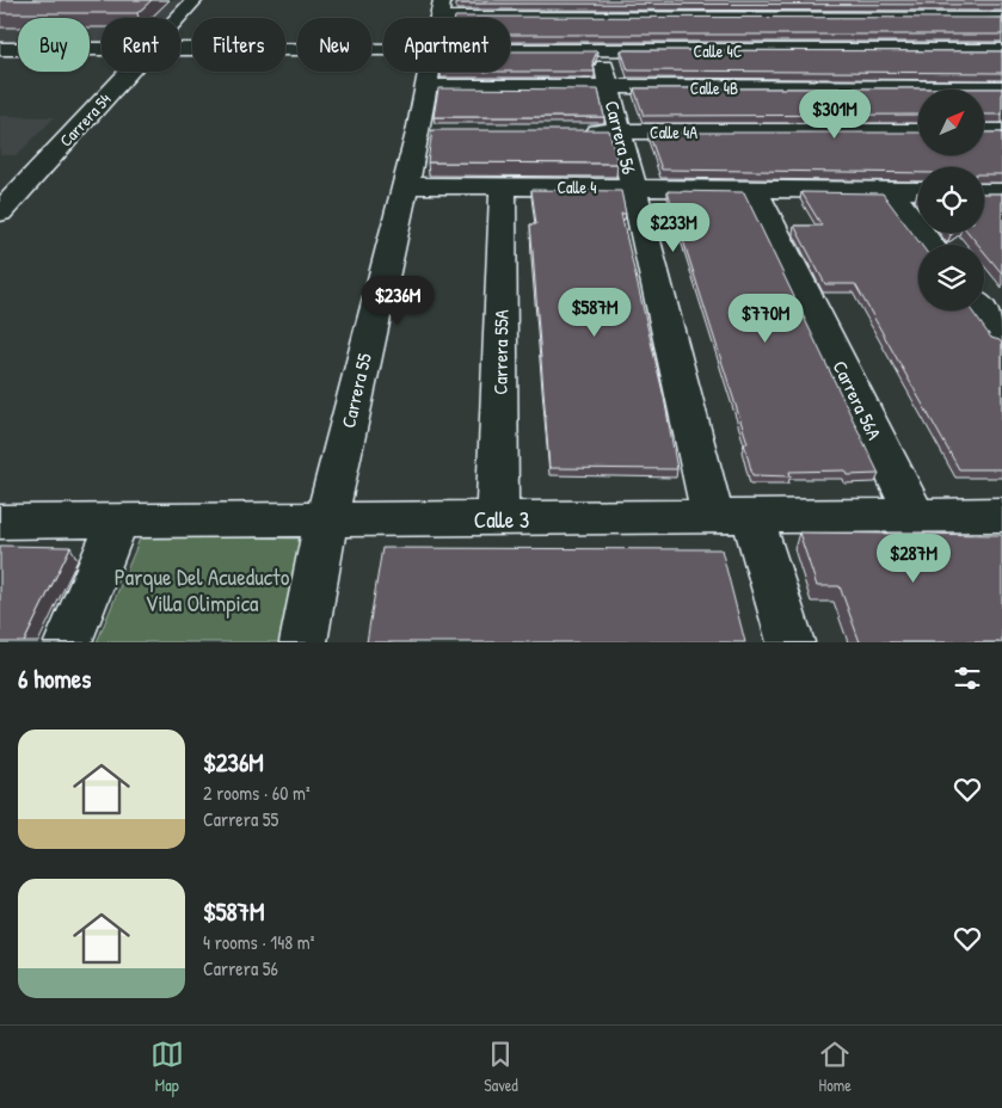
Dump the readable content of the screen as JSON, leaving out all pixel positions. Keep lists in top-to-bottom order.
{
  "streets": {
    "street": [
      "Calle 4C",
      "Calle 4B",
      "Carrera 54",
      "Calle 4A",
      "Carrera 56",
      "Calle 4",
      "Carrera 55A",
      "Carrera 55",
      "Carrera 56A",
      "Calle 3"
    ]
  },
  "crossings": [
    ["Calle 4C", "Carrera 56"],
    ["Calle 4B", "Carrera 56"],
    ["Calle 4B", "Carrera 55"],
    ["Calle 4A", "Carrera 56"],
    ["Carrera 56", "Calle 4"],
    ["Carrera 56", "Calle 3"],
    ["Calle 4", "Carrera 55A"],
    ["Calle 4", "Carrera 55"],
    ["Calle 4", "Carrera 56A"],
    ["Carrera 55A", "Calle 3"],
    ["Carrera 55", "Calle 3"],
    ["Carrera 56A", "Calle 3"]
  ],
  "parks": ["Parque Del Acueducto Villa Olimpica"],
  "north": "top right",
  "page": {
    "chip": [
      "Buy",
      "Rent",
      "Filters",
      "New",
      "Apartment"
    ],
    "price": [
      "$301M",
      "$233M",
      "$236M",
      "$587M",
      "$770M",
      "$287M"
    ],
    "heading": "6 homes",
    "list": [
      {
        "name": "$236M",
        "note": "2 rooms · 60 m² · Carrera 55"
      },
      {
        "name": "$587M",
        "note": "4 rooms · 148 m² · Carrera 56"
      }
    ],
    "tabs": ["Map", "Saved", "Home"]
  }
}
